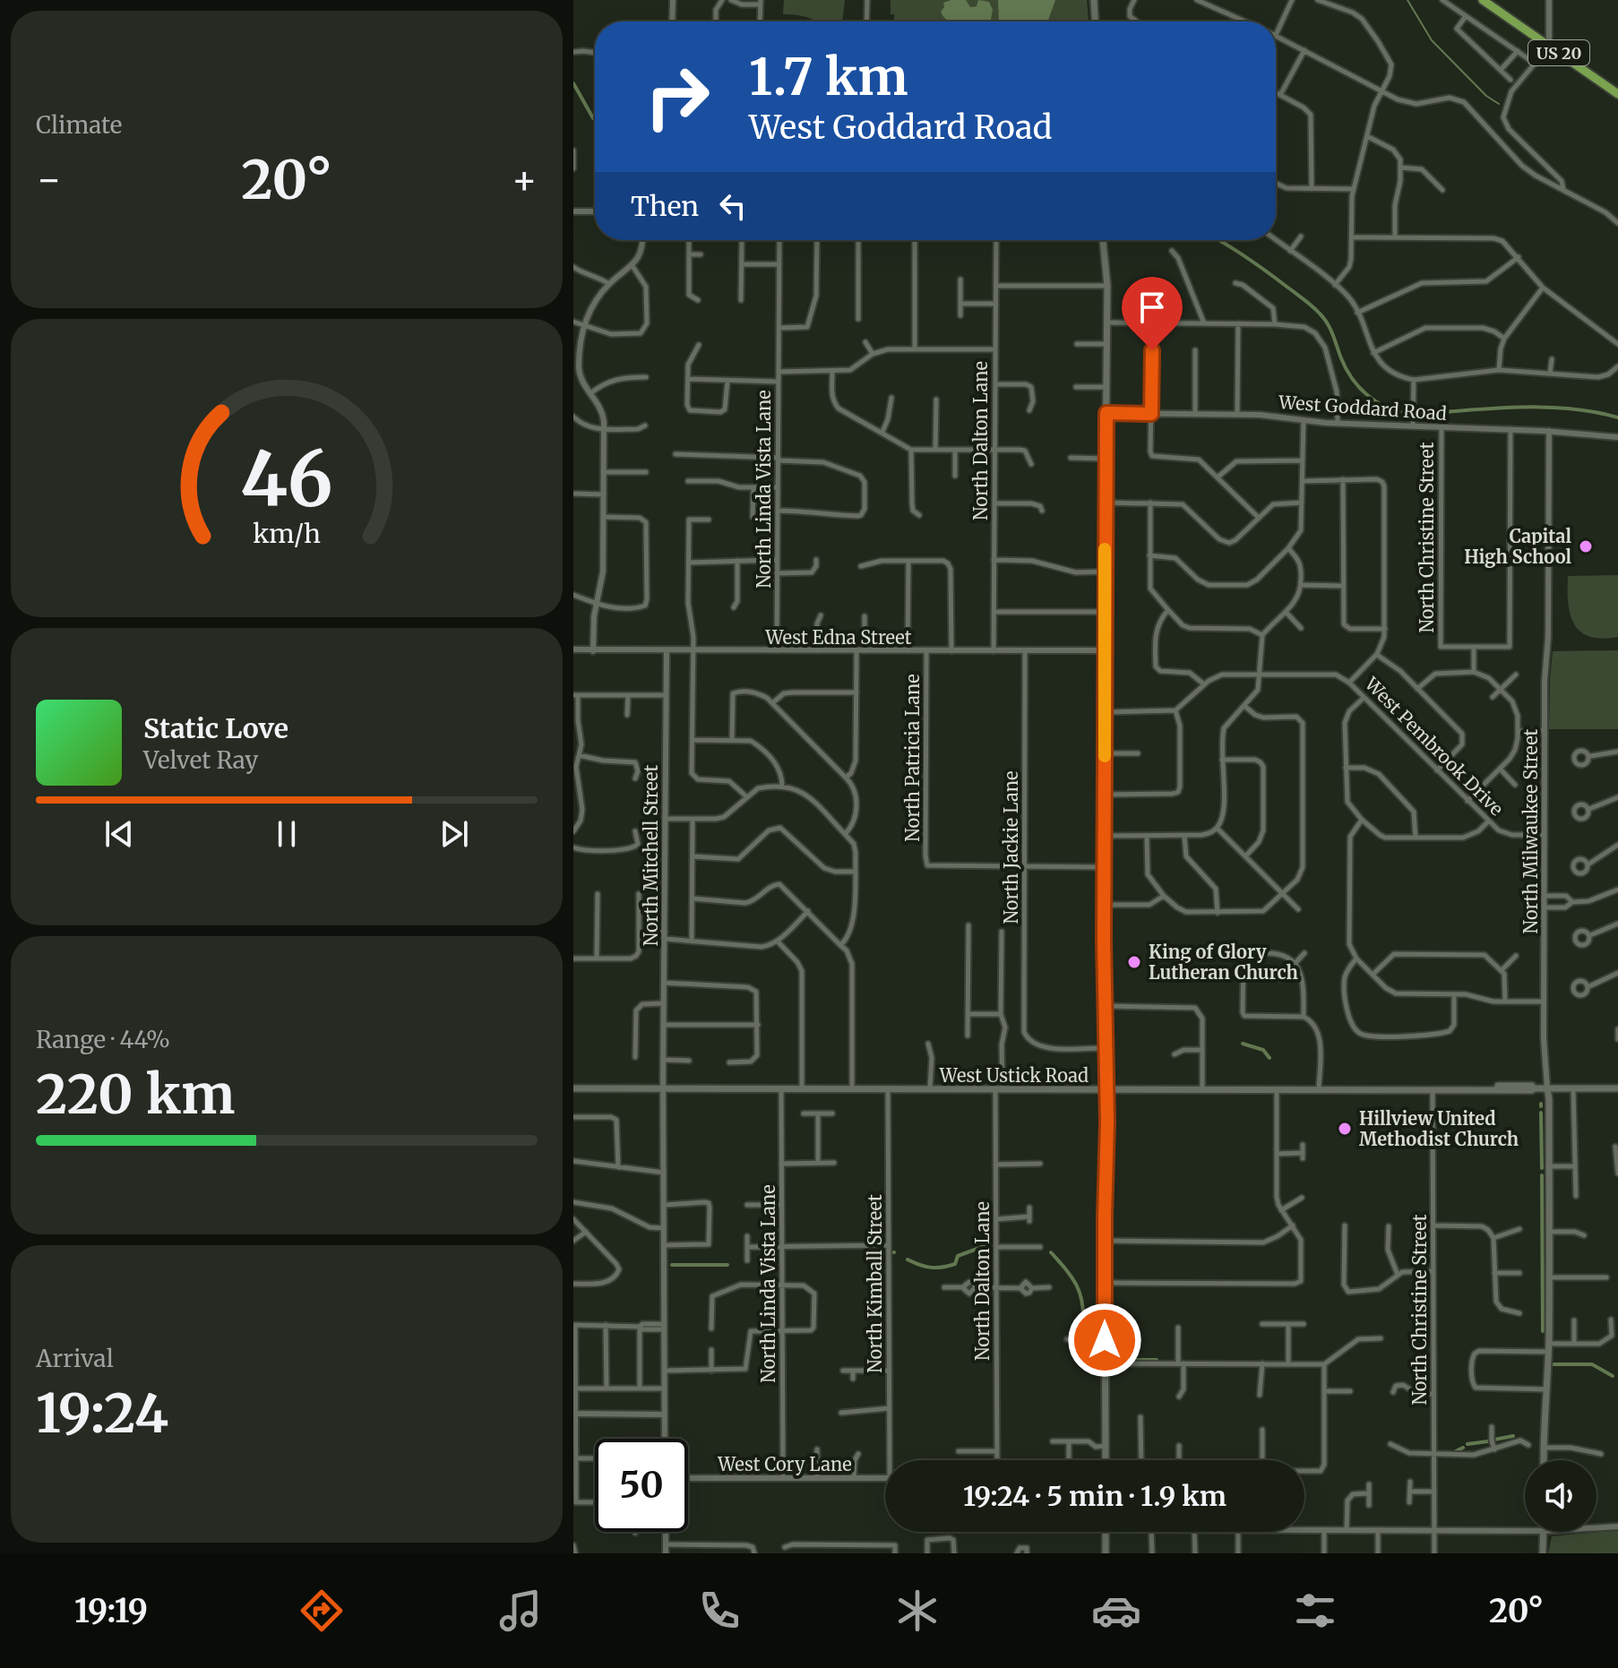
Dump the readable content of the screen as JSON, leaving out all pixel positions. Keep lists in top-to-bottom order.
{
  "streets": {
    "main road": ["US 20", "North Milwaukee Street", "West Ustick Road"],
    "street": [
      "West Goddard Road",
      "North Dalton Lane",
      "North Linda Vista Lane",
      "North Christine Street",
      "West Edna Street",
      "West Pembrook Drive",
      "North Patricia Lane",
      "North Jackie Lane",
      "North Mitchell Street",
      "North Kimball Street",
      "West Cory Lane"
    ]
  },
  "crossings": [
    ["West Goddard Road", "North Christine Street"],
    ["West Goddard Road", "North Milwaukee Street"],
    ["North Dalton Lane", "West Edna Street"],
    ["North Dalton Lane", "West Ustick Road"],
    ["North Linda Vista Lane", "West Edna Street"],
    ["North Linda Vista Lane", "West Ustick Road"],
    ["North Linda Vista Lane", "West Cory Lane"],
    ["North Christine Street", "West Ustick Road"],
    ["West Edna Street", "North Patricia Lane"],
    ["West Edna Street", "North Jackie Lane"],
    ["West Edna Street", "North Mitchell Street"],
    ["West Pembrook Drive", "North Milwaukee Street"],
    ["North Patricia Lane", "North Jackie Lane"],
    ["North Milwaukee Street", "West Ustick Road"],
    ["North Mitchell Street", "West Ustick Road"],
    ["West Ustick Road", "North Kimball Street"]
  ],
  "places": ["Capital High School", "King of Glory Lutheran Church", "Hillview United Methodist Church"],
  "page": {
    "tile": [
      "Climate",
      ["Range · 44%", "220 km"],
      ["Arrival", "19:24"]
    ],
    "turn": ["1.7 km", "West Goddard Road"],
    "heat": ["−", "20°", "+"],
    "then": "Then",
    "song": ["Static Love", "Velvet Ray"],
    "limit": "50",
    "trip": "19:24 · 5 min · 1.9 km",
    "tabs": ["19:19", "20°"],
    "gauge": ["46", "km/h"]
  }
}
